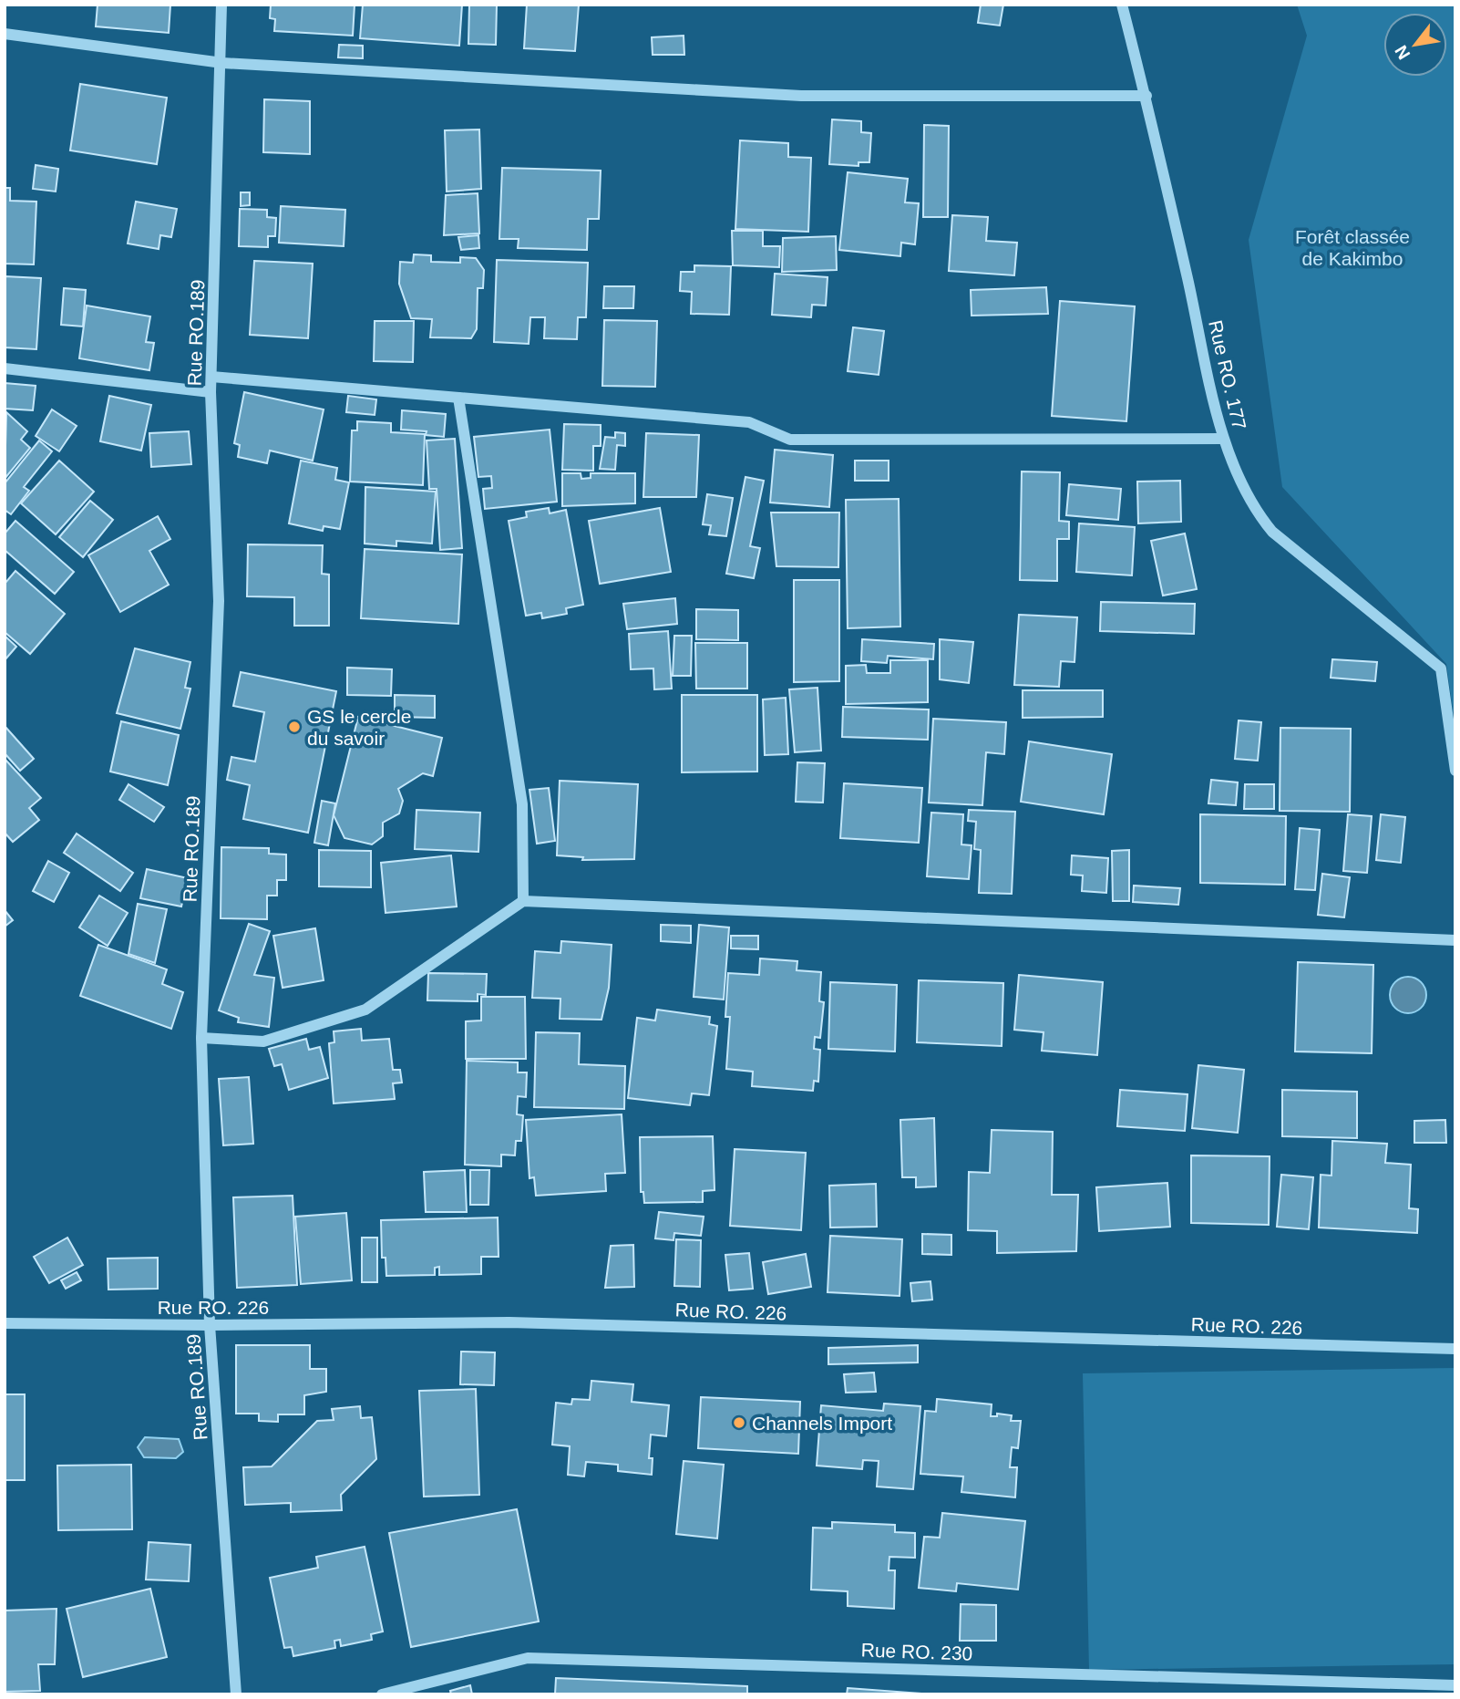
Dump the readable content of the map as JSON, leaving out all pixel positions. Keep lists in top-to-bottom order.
{
  "streets": {
    "street": [
      "Rue RO.189",
      "Rue RO. 177",
      "Rue RO. 226",
      "Rue RO. 230"
    ]
  },
  "crossings": [
    ["Rue RO.189", "Rue RO. 226"]
  ],
  "parks": ["Forêt classée de Kakimbo"],
  "places": ["GS le cercle du savoir", "Channels Import"],
  "north": "bottom left"
}
